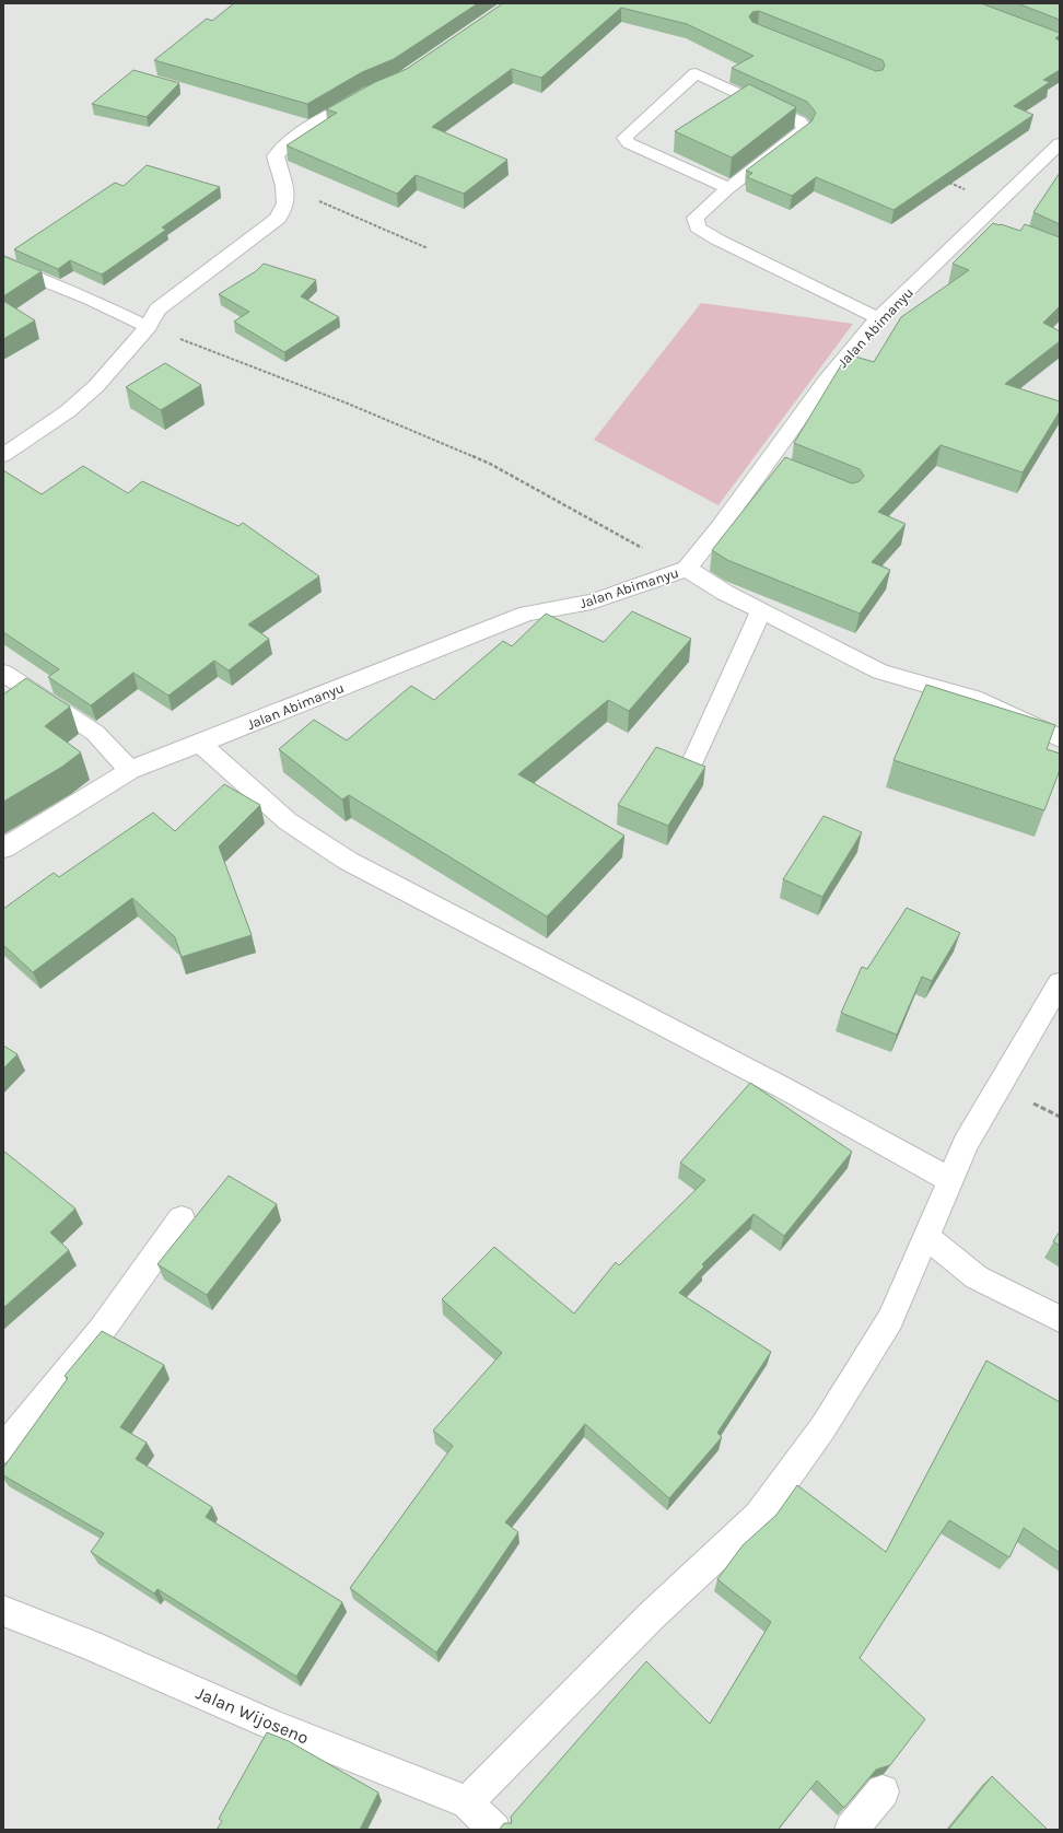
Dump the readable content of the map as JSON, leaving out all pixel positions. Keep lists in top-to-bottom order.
{
  "streets": {
    "street": ["Jalan Abimanyu", "Jalan Wijoseno"]
  }
}
